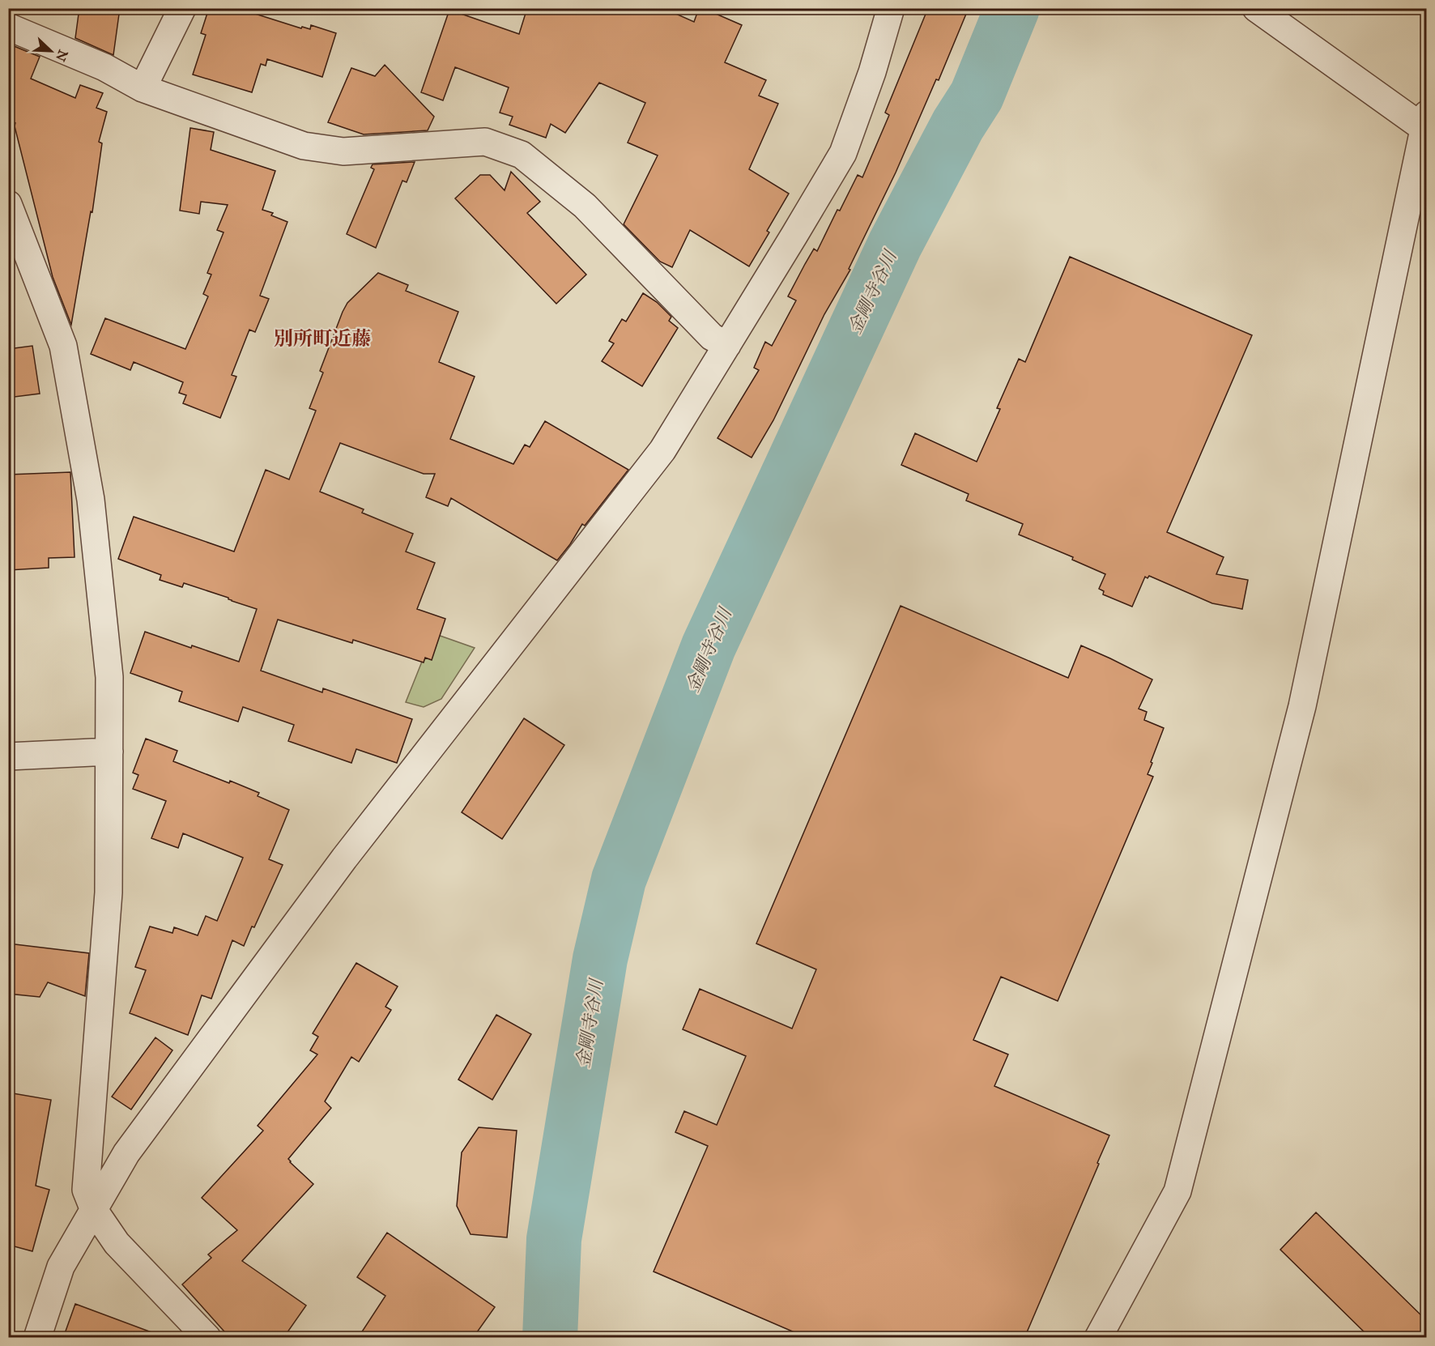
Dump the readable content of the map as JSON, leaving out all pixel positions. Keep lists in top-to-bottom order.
{
  "districts": ["別所町近藤"],
  "water": ["金剛寺谷川"],
  "north": "bottom right"
}
